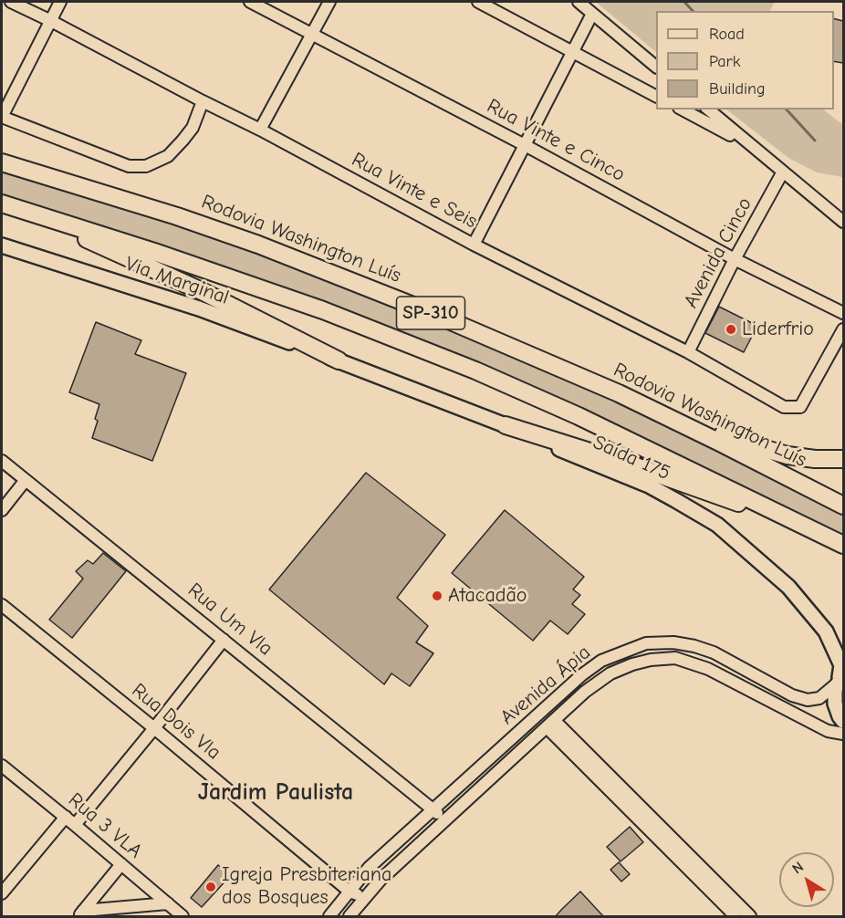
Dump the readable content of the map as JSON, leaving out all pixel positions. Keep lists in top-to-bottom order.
{
  "streets": {
    "highway": ["Rodovia Washington Luís", "SP-310"],
    "main road": ["Via Marginal", "Saída 175"],
    "street": [
      "Rua Vinte e Cinco",
      "Rua Vinte e Seis",
      "Avenida Cinco",
      "Rua Um Vla",
      "Avenida Ápia",
      "Rua Dois Vla",
      "Rua 3 VLA"
    ]
  },
  "crossings": [
    ["Rua Vinte e Cinco", "Avenida Cinco"],
    ["Rua Vinte e Seis", "Avenida Cinco"],
    ["Via Marginal", "Saída 175"],
    ["Saída 175", "Avenida Ápia"],
    ["Rua Um Vla", "Avenida Ápia"],
    ["Avenida Ápia", "Rua Dois Vla"]
  ],
  "districts": ["Jardim Paulista"],
  "places": ["Liderfrio", "Atacadão", "Igreja Presbiteriana dos Bosques"],
  "legend": ["Road", "Park", "Building"],
  "north": "top left"
}
